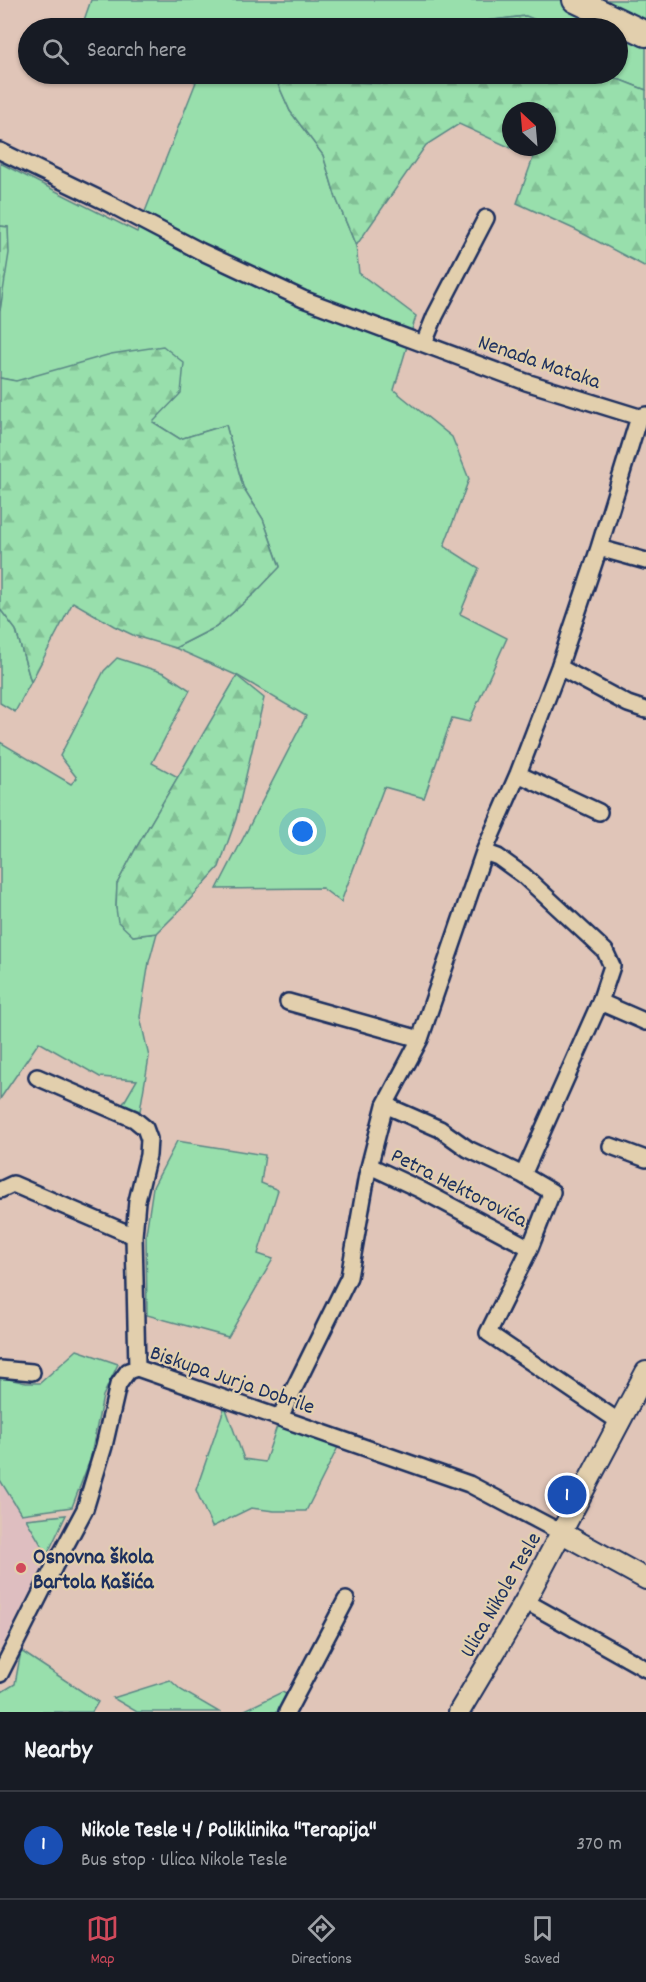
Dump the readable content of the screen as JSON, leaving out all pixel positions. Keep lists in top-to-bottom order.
{
  "streets": {
    "street": [
      "Nenada Mataka",
      "Petra Hektorovića",
      "Biskupa Jurja Dobrile",
      "Ulica Nikole Tesle"
    ]
  },
  "crossings": [
    ["Biskupa Jurja Dobrile", "Ulica Nikole Tesle"]
  ],
  "places": ["Osnovna škola Bartola Kašića"],
  "north": "top left",
  "page": {
    "search": "Search here",
    "pins": "1",
    "heading": "Nearby",
    "list": [
      {
        "mark": "1",
        "name": "Nikole Tesle 4 / Poliklinika \"Terapija\"",
        "note": "Bus stop · Ulica Nikole Tesle",
        "value": "370 m"
      }
    ],
    "nav": ["Map", "Directions", "Saved"]
  }
}
